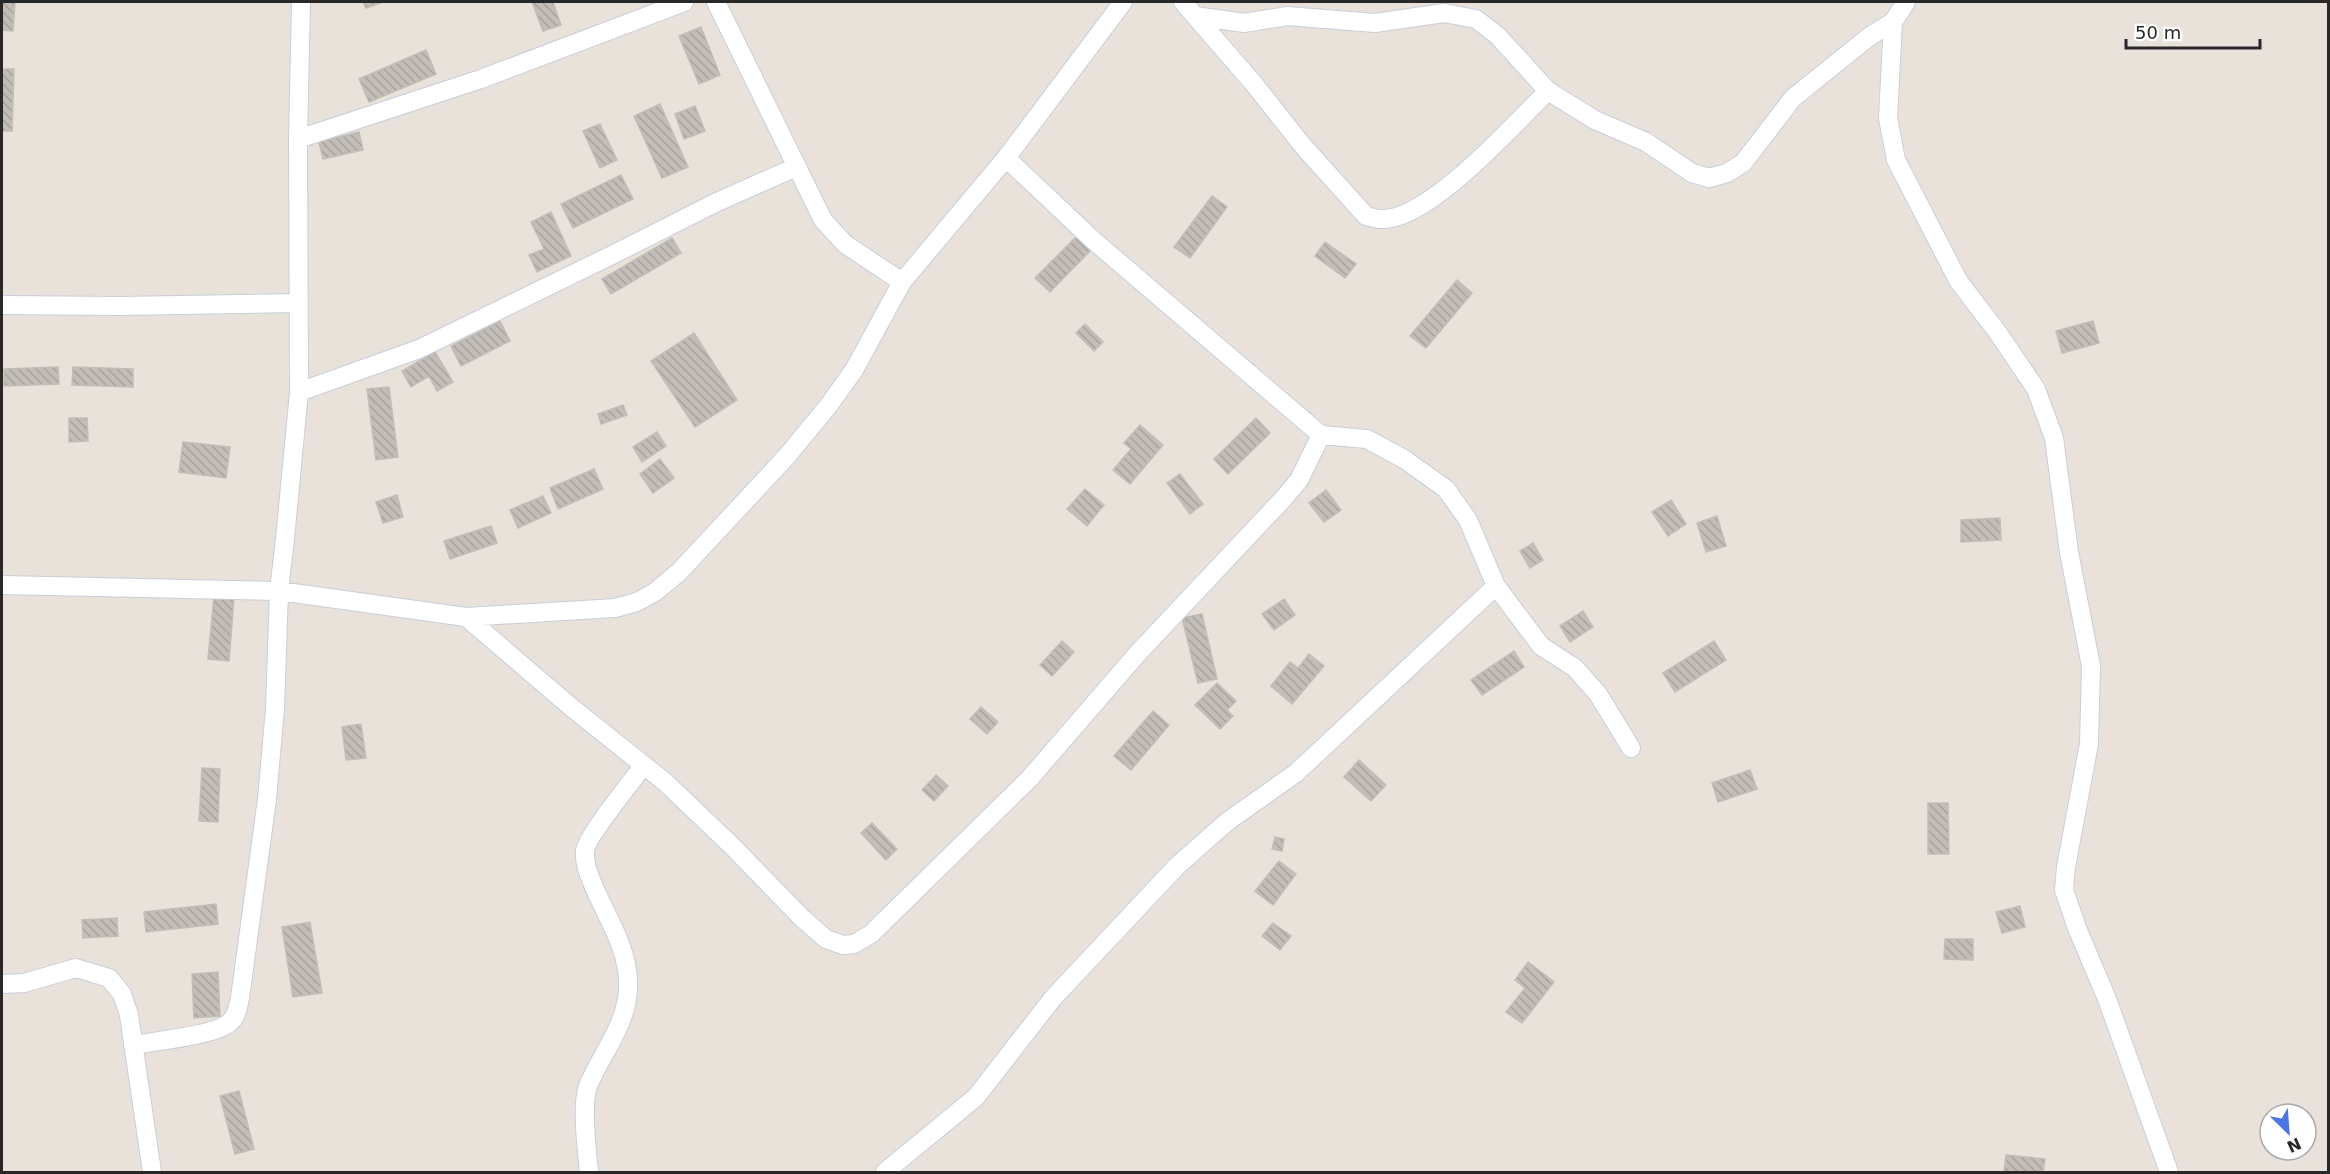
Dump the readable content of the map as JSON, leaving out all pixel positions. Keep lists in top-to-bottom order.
{
  "scale_bar": "50 m",
  "north": "bottom right"
}
